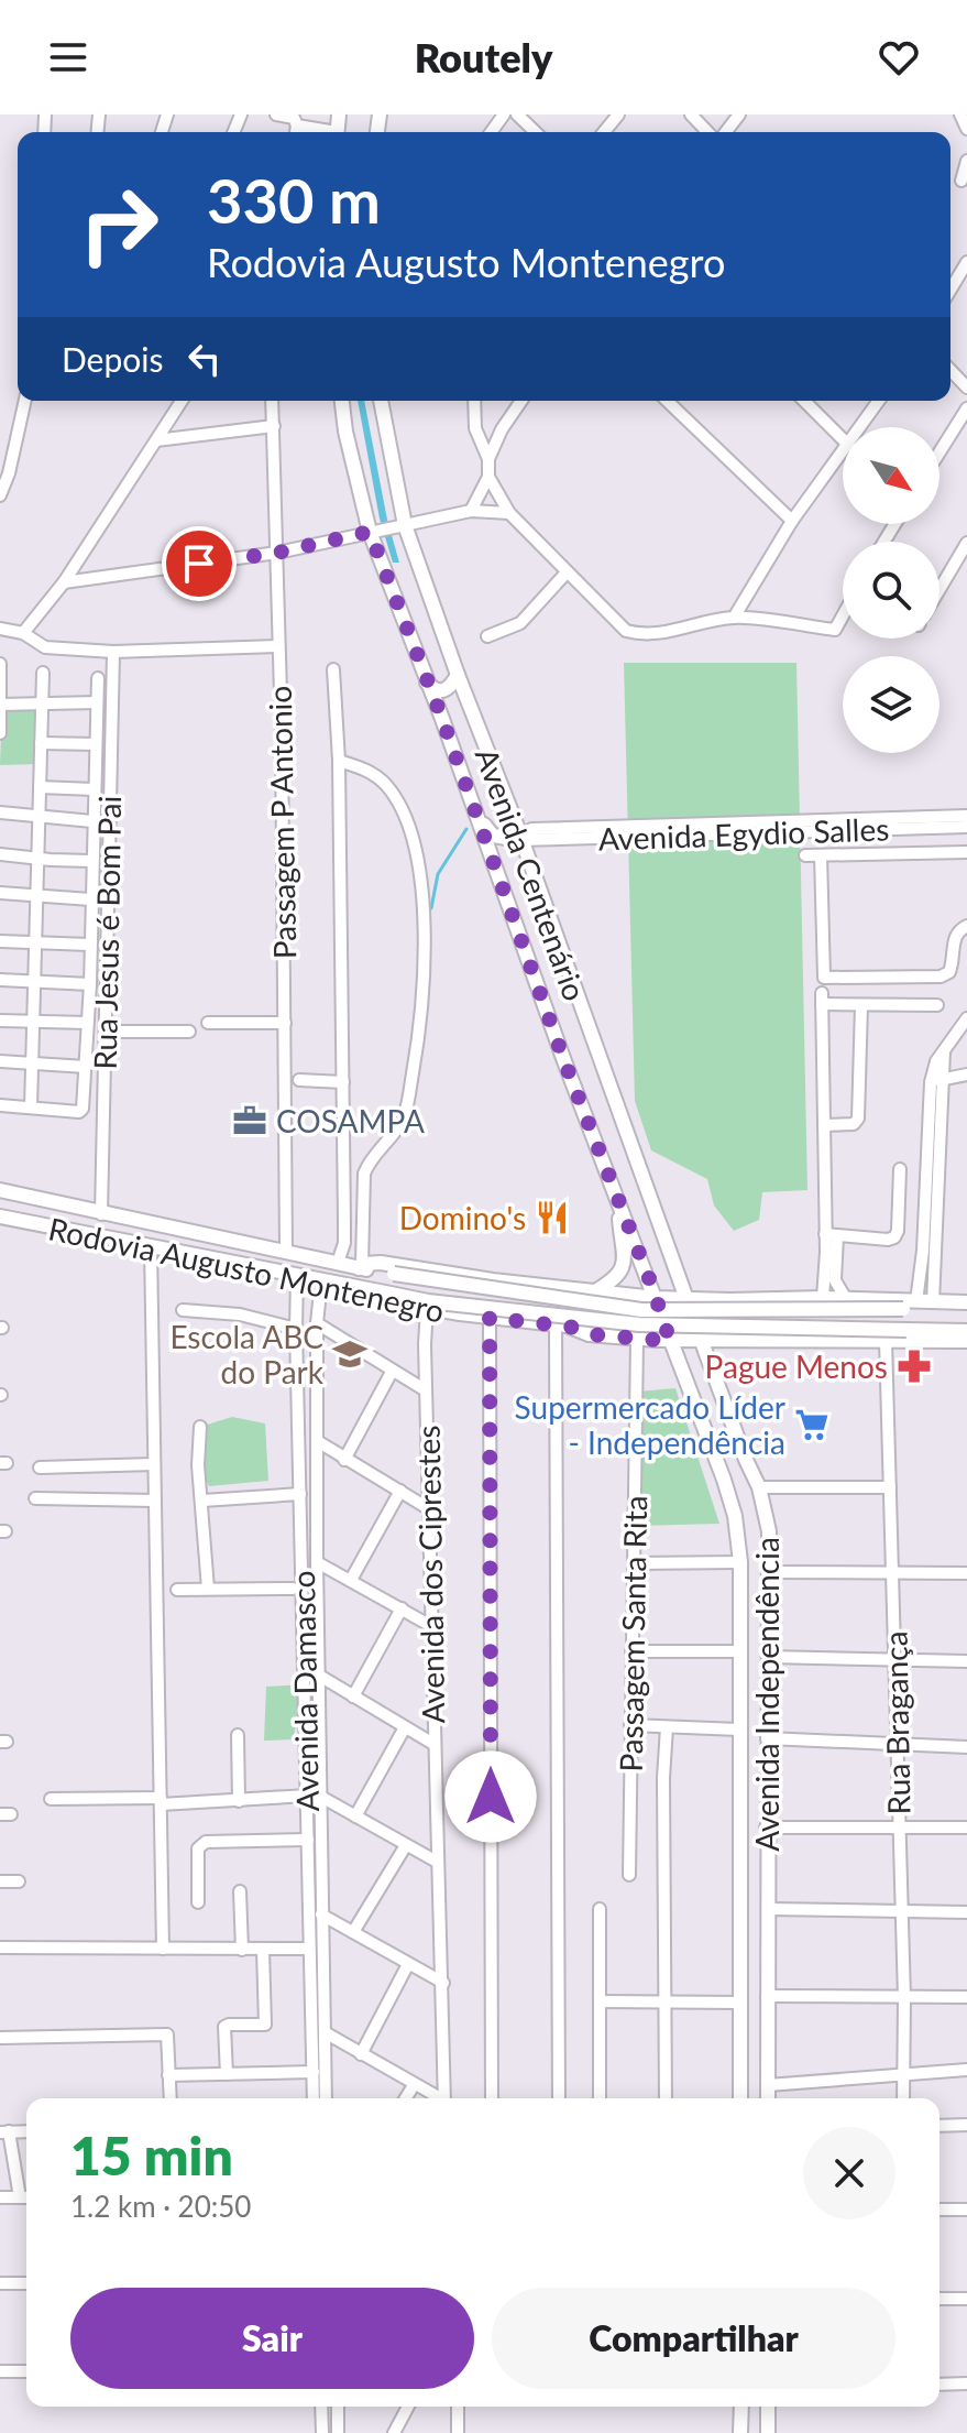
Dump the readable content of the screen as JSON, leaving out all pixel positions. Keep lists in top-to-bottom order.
{
  "streets": {
    "main road": ["Avenida Centenário", "Rodovia Augusto Montenegro", "Avenida Independência"],
    "street": [
      "Passagem P Antonio",
      "Avenida Egydio Salles",
      "Rua Jesus é Bom Pai",
      "Avenida dos Ciprestes",
      "Passagem Santa Rita",
      "Avenida Damasco",
      "Rua Bragança"
    ]
  },
  "crossings": [
    ["Passagem P Antonio", "Rodovia Augusto Montenegro"],
    ["Avenida Egydio Salles", "Avenida Centenário"],
    ["Avenida Centenário", "Rodovia Augusto Montenegro"],
    ["Avenida Centenário", "Avenida Independência"],
    ["Rua Jesus é Bom Pai", "Rodovia Augusto Montenegro"],
    ["Rodovia Augusto Montenegro", "Avenida dos Ciprestes"],
    ["Rodovia Augusto Montenegro", "Passagem Santa Rita"],
    ["Rodovia Augusto Montenegro", "Avenida Damasco"],
    ["Rodovia Augusto Montenegro", "Avenida Independência"],
    ["Rodovia Augusto Montenegro", "Rua Bragança"]
  ],
  "places": {
    "office": ["COSAMPA"],
    "restaurant": ["Domino's"],
    "school or university": ["Escola ABC do Park"],
    "pharmacy": ["Pague Menos"],
    "supermarket": ["Supermercado Líder - Independência"]
  },
  "north": "bottom right",
  "page": {
    "header": "Routely",
    "turn": ["330 m", "Rodovia Augusto Montenegro"],
    "then": "Depois",
    "heading": ["15 min", "1.2 km · 20:50"],
    "buttons": ["Sair", "Compartilhar"]
  }
}
